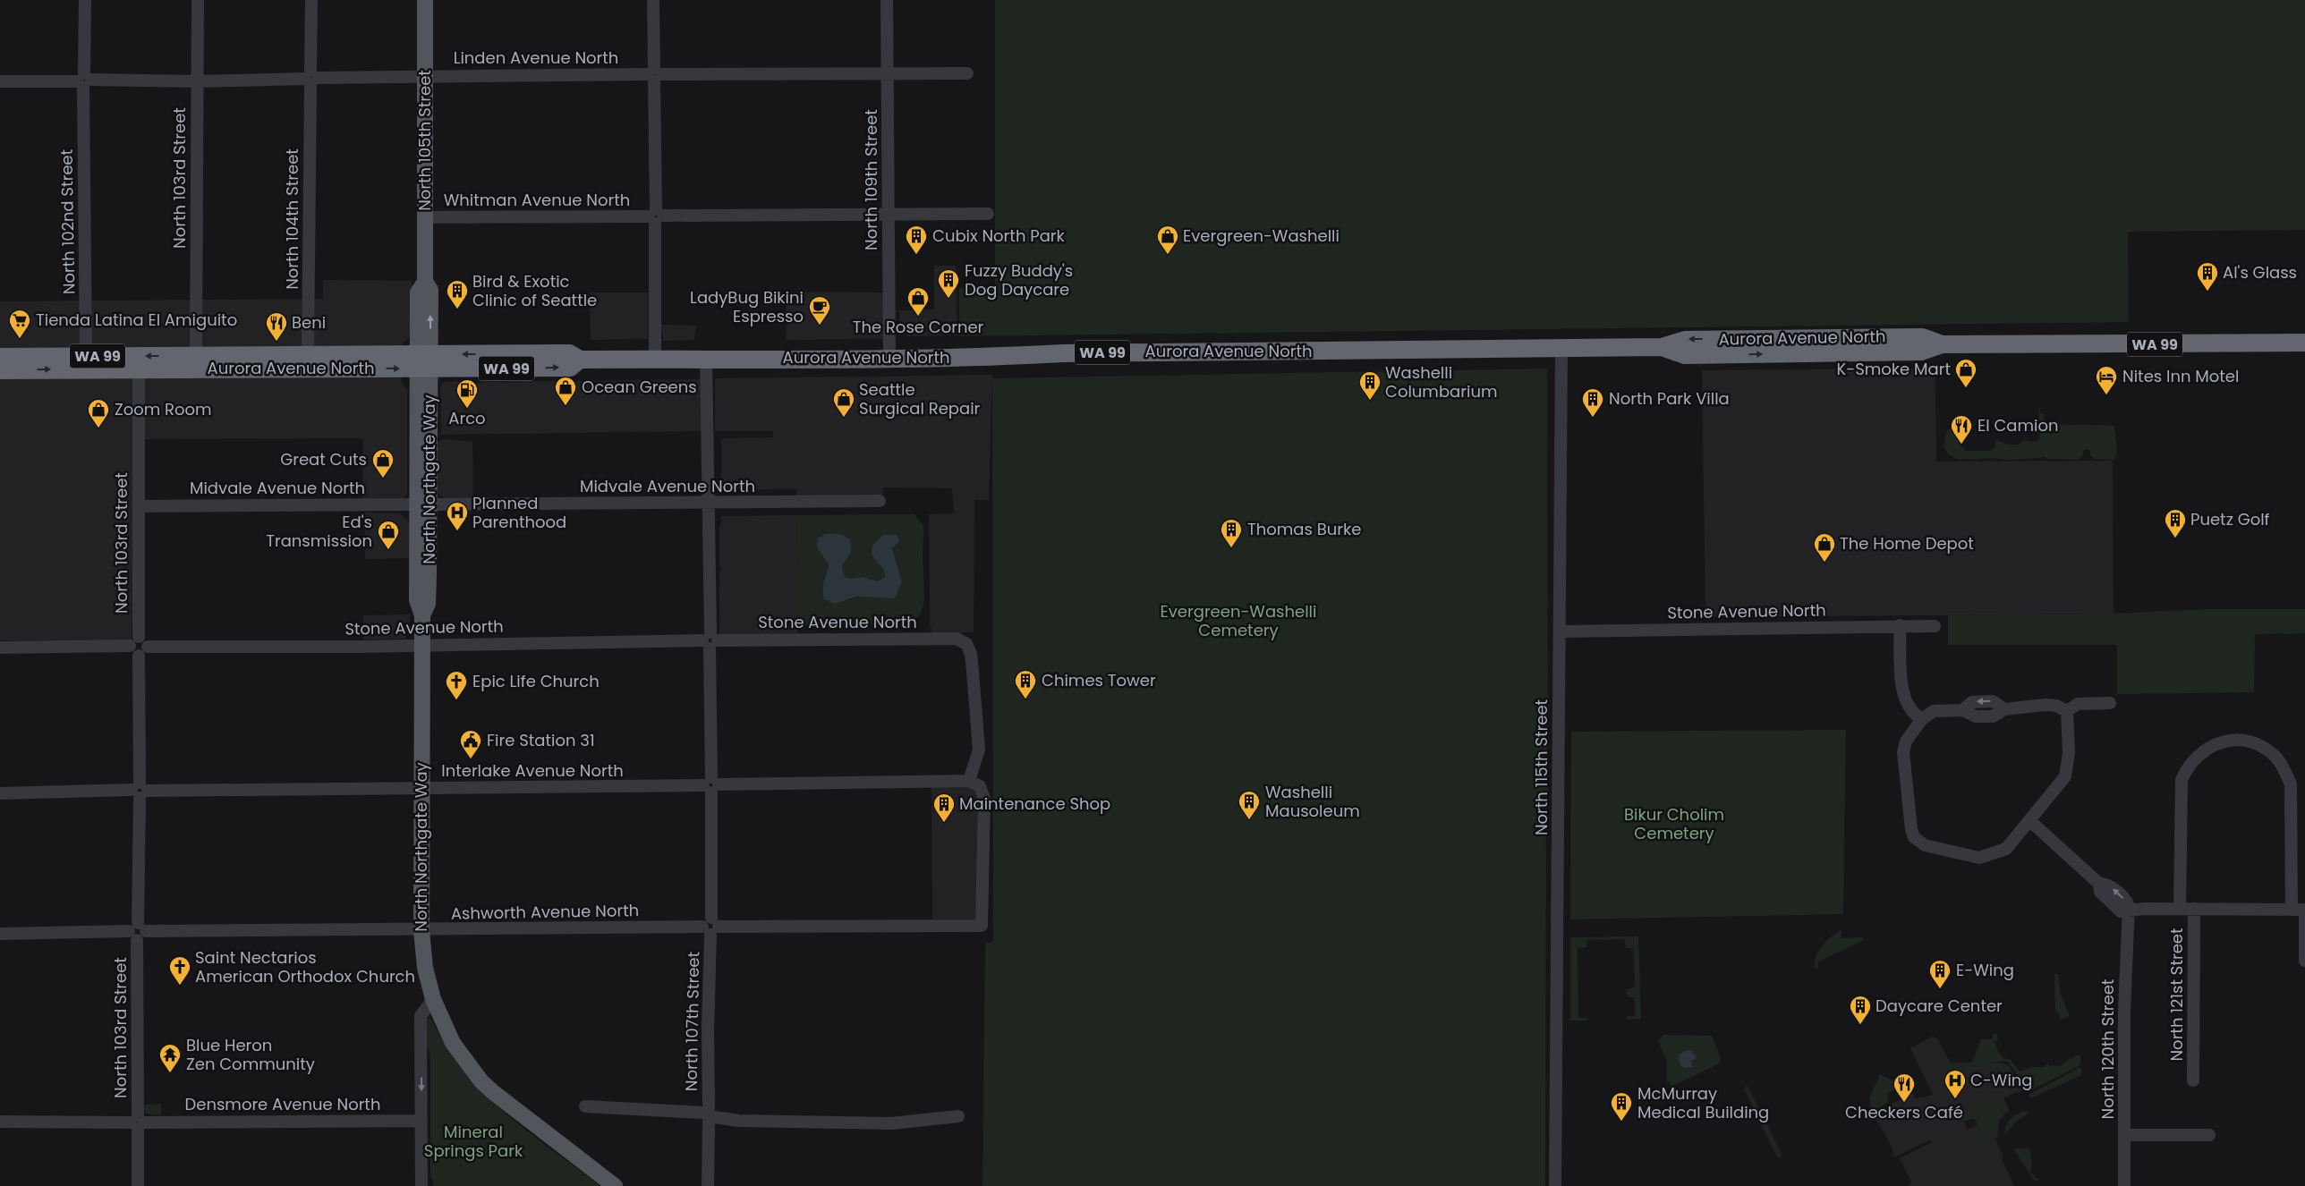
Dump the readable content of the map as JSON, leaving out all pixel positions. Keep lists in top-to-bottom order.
{
  "streets": {
    "highway": ["Aurora Avenue North", "WA 99"],
    "main road": ["North 105th Street", "North Northgate Way"],
    "street": [
      "Linden Avenue North",
      "North 103rd Street",
      "North 109th Street",
      "Whitman Avenue North",
      "North 104th Street",
      "North 102nd Street",
      "Midvale Avenue North",
      "Stone Avenue North",
      "North 115th Street",
      "Interlake Avenue North",
      "Ashworth Avenue North",
      "North 121st Street",
      "North 107th Street",
      "North 120th Street",
      "Densmore Avenue North"
    ]
  },
  "crossings": [
    ["Linden Avenue North", "North 105th Street"],
    ["Linden Avenue North", "North 103rd Street"],
    ["Linden Avenue North", "North 109th Street"],
    ["Linden Avenue North", "North 104th Street"],
    ["Linden Avenue North", "North 102nd Street"],
    ["North 105th Street", "Whitman Avenue North"],
    ["North 105th Street", "Aurora Avenue North"],
    ["North 105th Street", "North Northgate Way"],
    ["North 103rd Street", "Aurora Avenue North"],
    ["North 103rd Street", "Midvale Avenue North"],
    ["North 103rd Street", "Stone Avenue North"],
    ["North 103rd Street", "Interlake Avenue North"],
    ["North 103rd Street", "Ashworth Avenue North"],
    ["North 103rd Street", "Densmore Avenue North"],
    ["North 109th Street", "Whitman Avenue North"],
    ["North 109th Street", "Aurora Avenue North"],
    ["North 104th Street", "Aurora Avenue North"],
    ["North 102nd Street", "Aurora Avenue North"],
    ["Aurora Avenue North", "North Northgate Way"],
    ["Aurora Avenue North", "North 115th Street"],
    ["Aurora Avenue North", "North 107th Street"],
    ["North Northgate Way", "Midvale Avenue North"],
    ["North Northgate Way", "Stone Avenue North"],
    ["North Northgate Way", "Interlake Avenue North"],
    ["North Northgate Way", "Ashworth Avenue North"],
    ["Midvale Avenue North", "North 107th Street"],
    ["Stone Avenue North", "North 115th Street"],
    ["Stone Avenue North", "Interlake Avenue North"],
    ["Stone Avenue North", "Ashworth Avenue North"],
    ["Stone Avenue North", "North 107th Street"],
    ["Interlake Avenue North", "Ashworth Avenue North"],
    ["Interlake Avenue North", "North 107th Street"],
    ["Ashworth Avenue North", "North 107th Street"]
  ],
  "parks": ["Evergreen-Washelli Cemetery", "Bikur Cholim Cemetery", "Mineral Springs Park"],
  "places": {
    "building": [
      "Cubix North Park",
      "Al's Glass",
      "Fuzzy Buddy's Dog Daycare",
      "Bird & Exotic Clinic of Seattle",
      "Washelli Columbarium",
      "North Park Villa",
      "Puetz Golf",
      "Thomas Burke",
      "Chimes Tower",
      "Washelli Mausoleum",
      "Maintenance Shop",
      "E-Wing",
      "Daycare Center",
      "McMurray Medical Building"
    ],
    "shop": [
      "Evergreen-Washelli",
      "The Rose Corner",
      "K-Smoke Mart",
      "Ocean Greens",
      "Seattle Surgical Repair",
      "Zoom Room",
      "Great Cuts",
      "Ed's Transmission",
      "The Home Depot"
    ],
    "cafe": ["LadyBug Bikini Espresso"],
    "supermarket": ["Tienda Latina El Amiguito"],
    "restaurant": ["Beni", "El Camion", "Checkers Café"],
    "hotel": ["Nites Inn Motel"],
    "fuel station": ["Arco"],
    "hospital": ["Planned Parenthood", "C-Wing"],
    "church": ["Epic Life Church", "Saint Nectarios American Orthodox Church"],
    "public building": ["Fire Station 31"],
    "temple": ["Blue Heron Zen Community"]
  }
}
